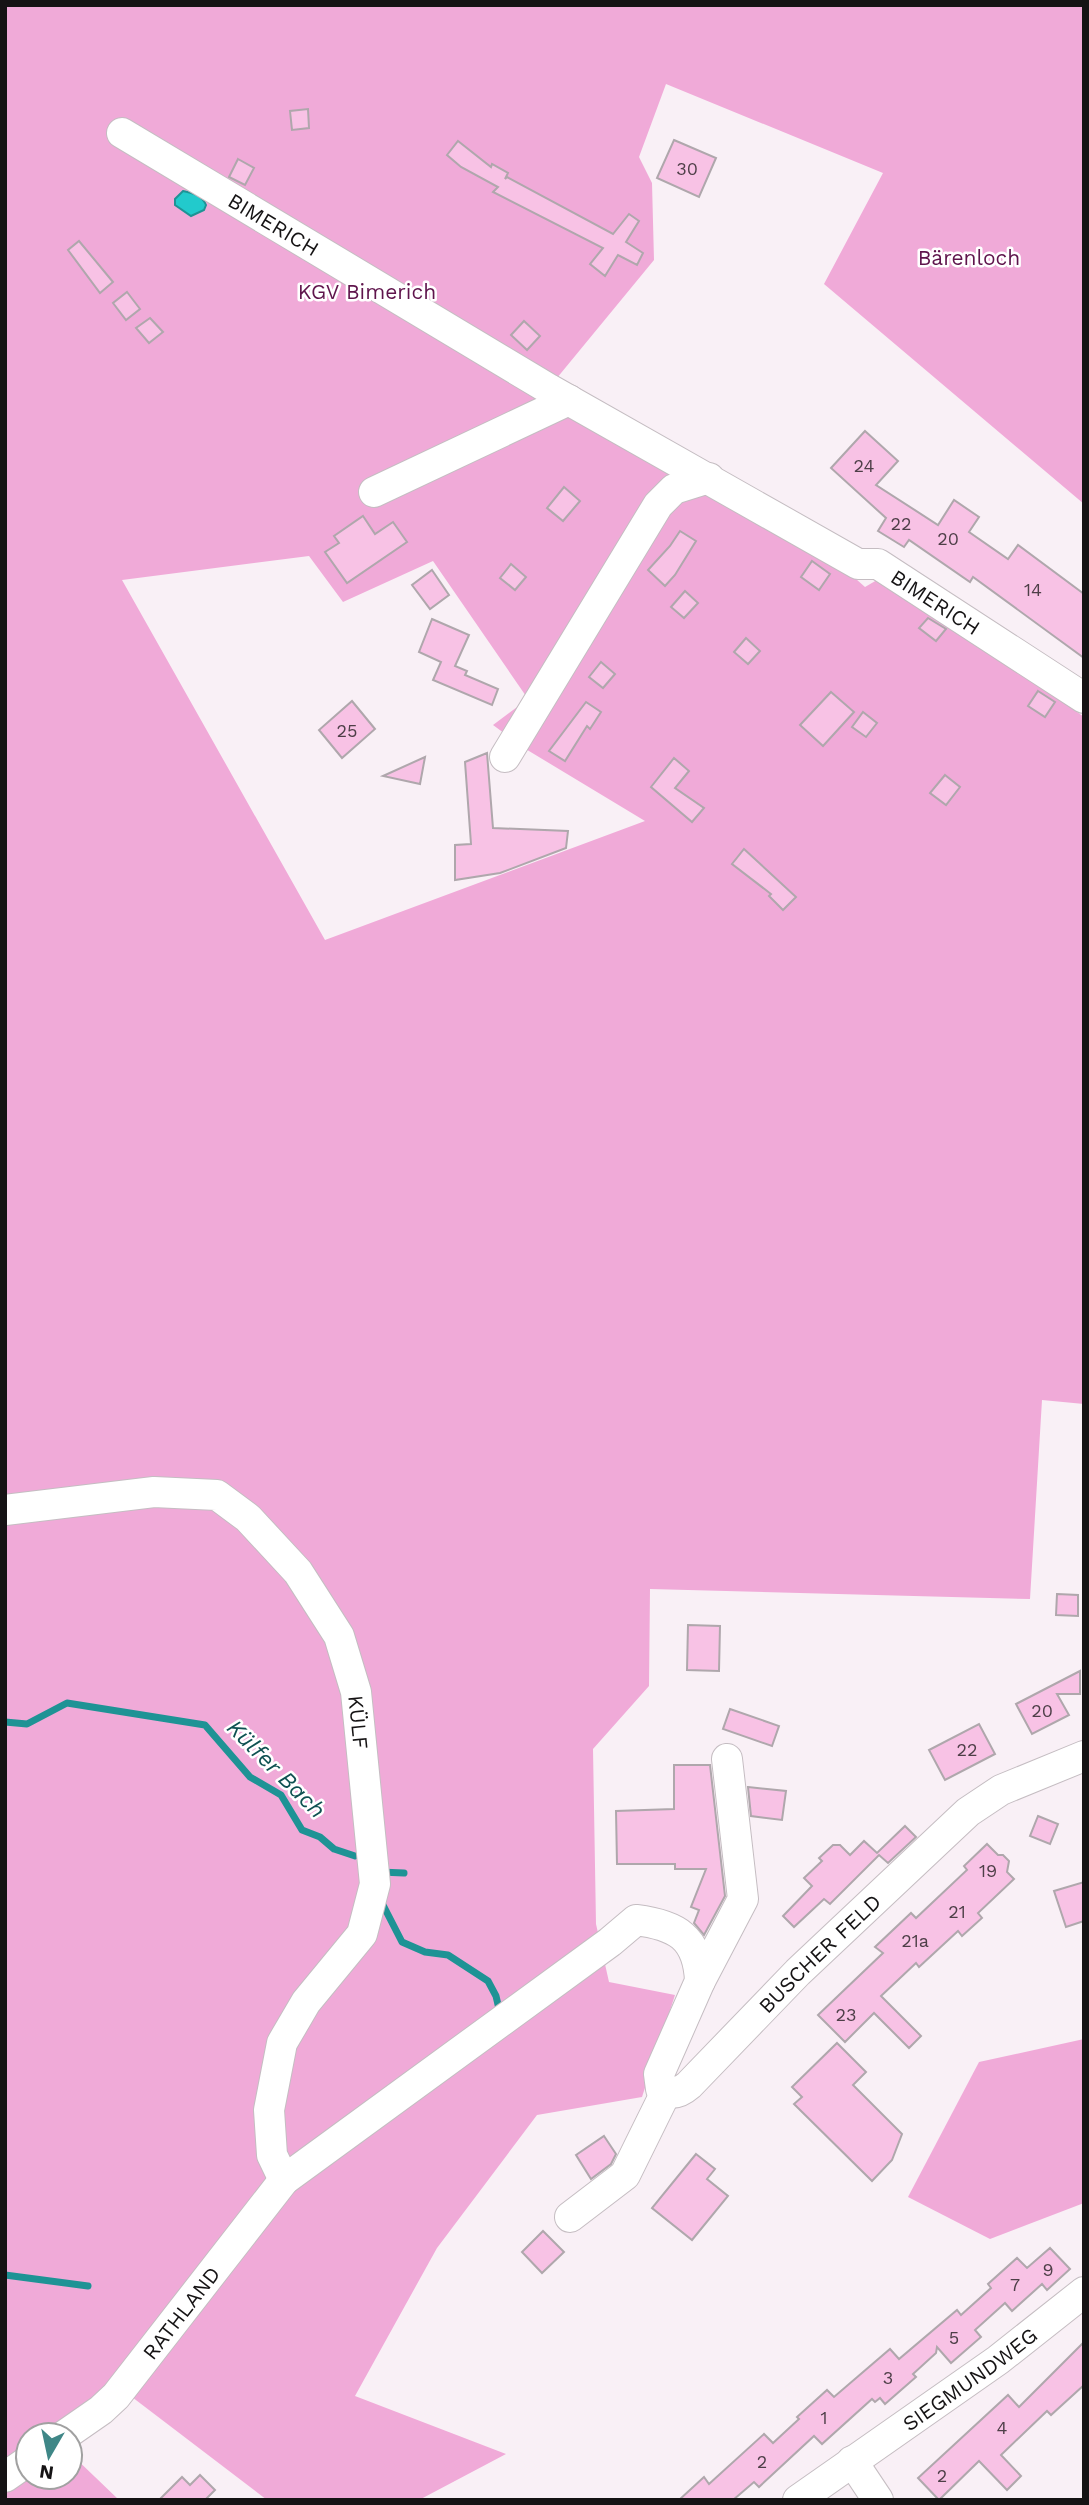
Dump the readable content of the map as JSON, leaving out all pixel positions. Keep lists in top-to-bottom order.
{
  "streets": {
    "street": [
      "BIMERICH",
      "KÜLF",
      "BUSCHER FELD",
      "RATHLAND",
      "SIEGMUNDWEG"
    ]
  },
  "crossings": [
    ["KÜLF", "RATHLAND"]
  ],
  "water": ["Külfer Bach"],
  "parks": ["Bärenloch", "KGV Bimerich"],
  "house_numbers": [
    "30",
    "24",
    "22",
    "20",
    "14",
    "25",
    "20",
    "22",
    "19",
    "21",
    "21a",
    "23",
    "9",
    "7",
    "5",
    "3",
    "1",
    "4",
    "2",
    "2"
  ],
  "north": "bottom"
}
